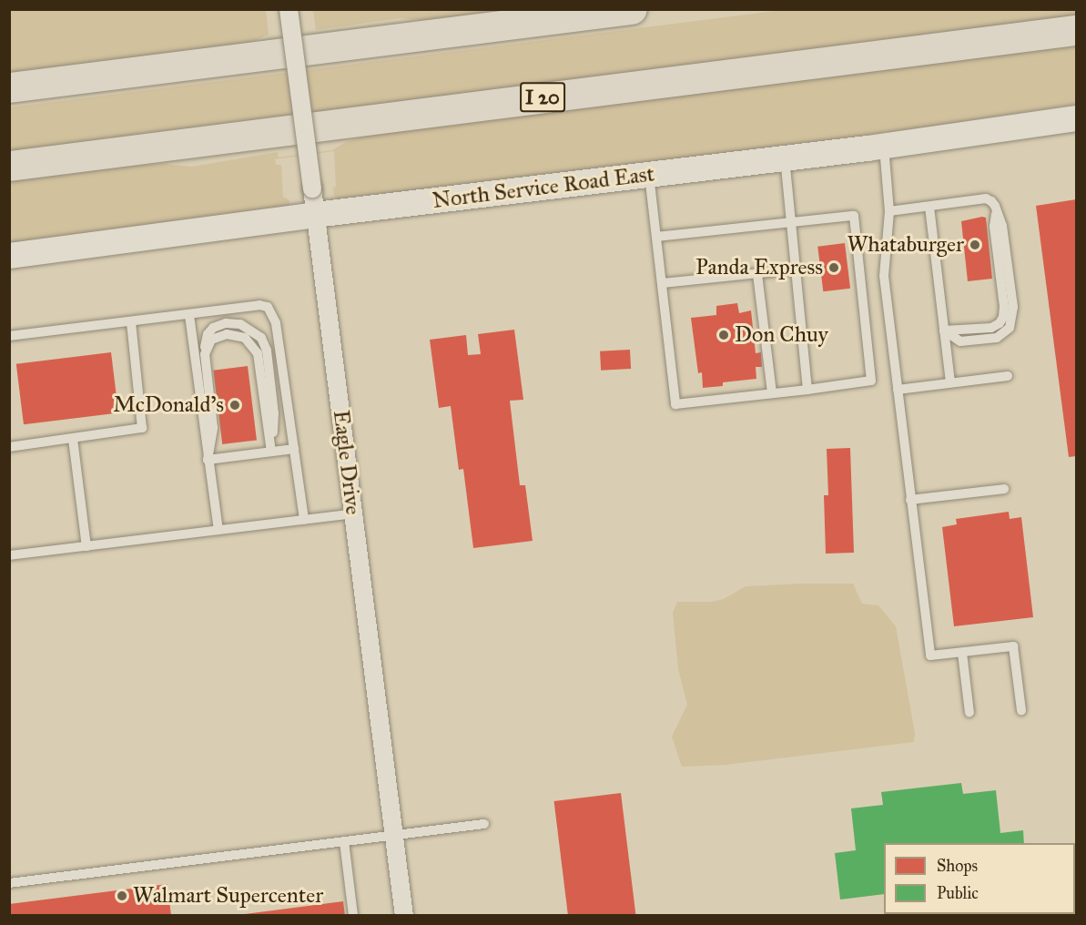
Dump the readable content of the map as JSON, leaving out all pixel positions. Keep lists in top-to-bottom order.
{
  "streets": {
    "highway": ["I 20"],
    "main road": ["North Service Road East"],
    "street": ["Eagle Drive"]
  },
  "crossings": [
    ["North Service Road East", "Eagle Drive"]
  ],
  "places": [
    "Whataburger",
    "Panda Express",
    "Don Chuy",
    "McDonald's",
    "Walmart Supercenter"
  ],
  "legend": ["Shops", "Public"]
}
